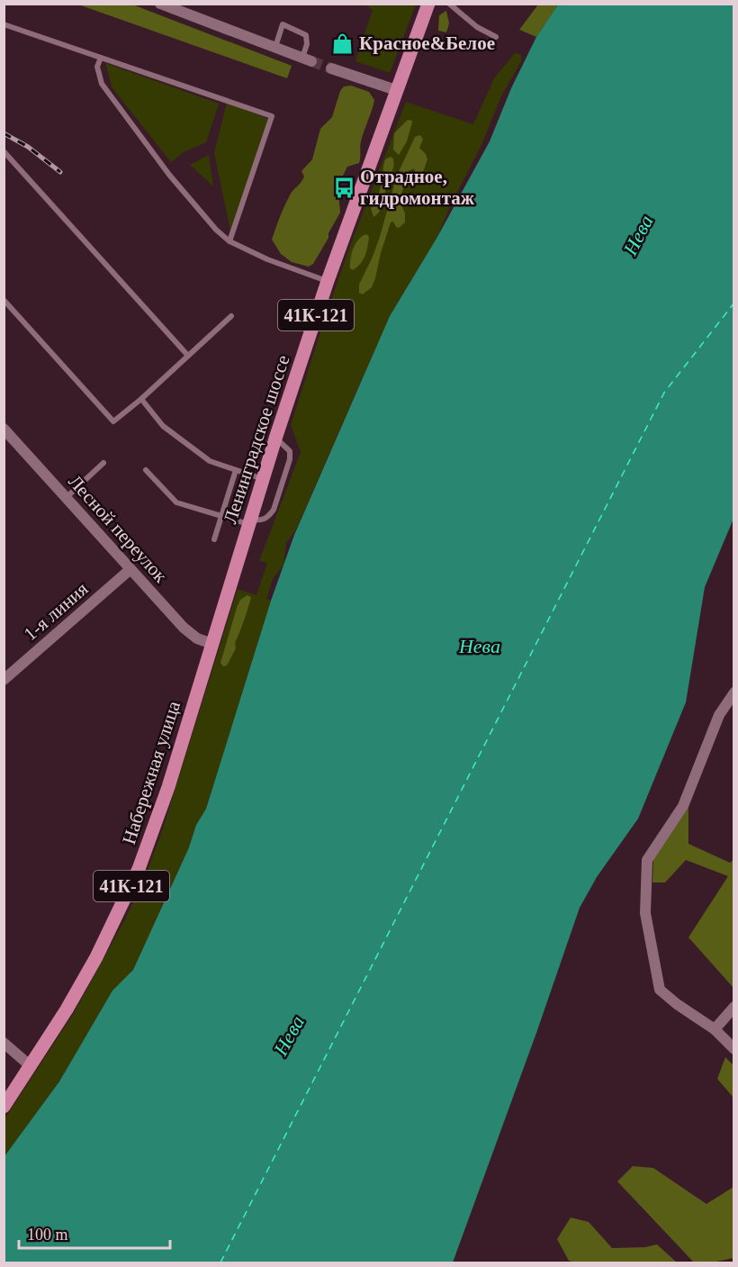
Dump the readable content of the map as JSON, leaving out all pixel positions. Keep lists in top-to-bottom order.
{
  "streets": {
    "main road": ["41К-121", "Ленинградское шоссе", "Набережная улица"],
    "street": ["Лесной переулок", "1-я линия"]
  },
  "crossings": [
    ["Ленинградское шоссе", "Лесной переулок"],
    ["Ленинградское шоссе", "Набережная улица"],
    ["Лесной переулок", "1-я линия"],
    ["Лесной переулок", "Набережная улица"]
  ],
  "water": ["Нева"],
  "places": {
    "shop": ["Красное&Белое"],
    "bus stop": ["Отрадное, гидромонтаж"]
  },
  "scale_bar": "100 m"
}
